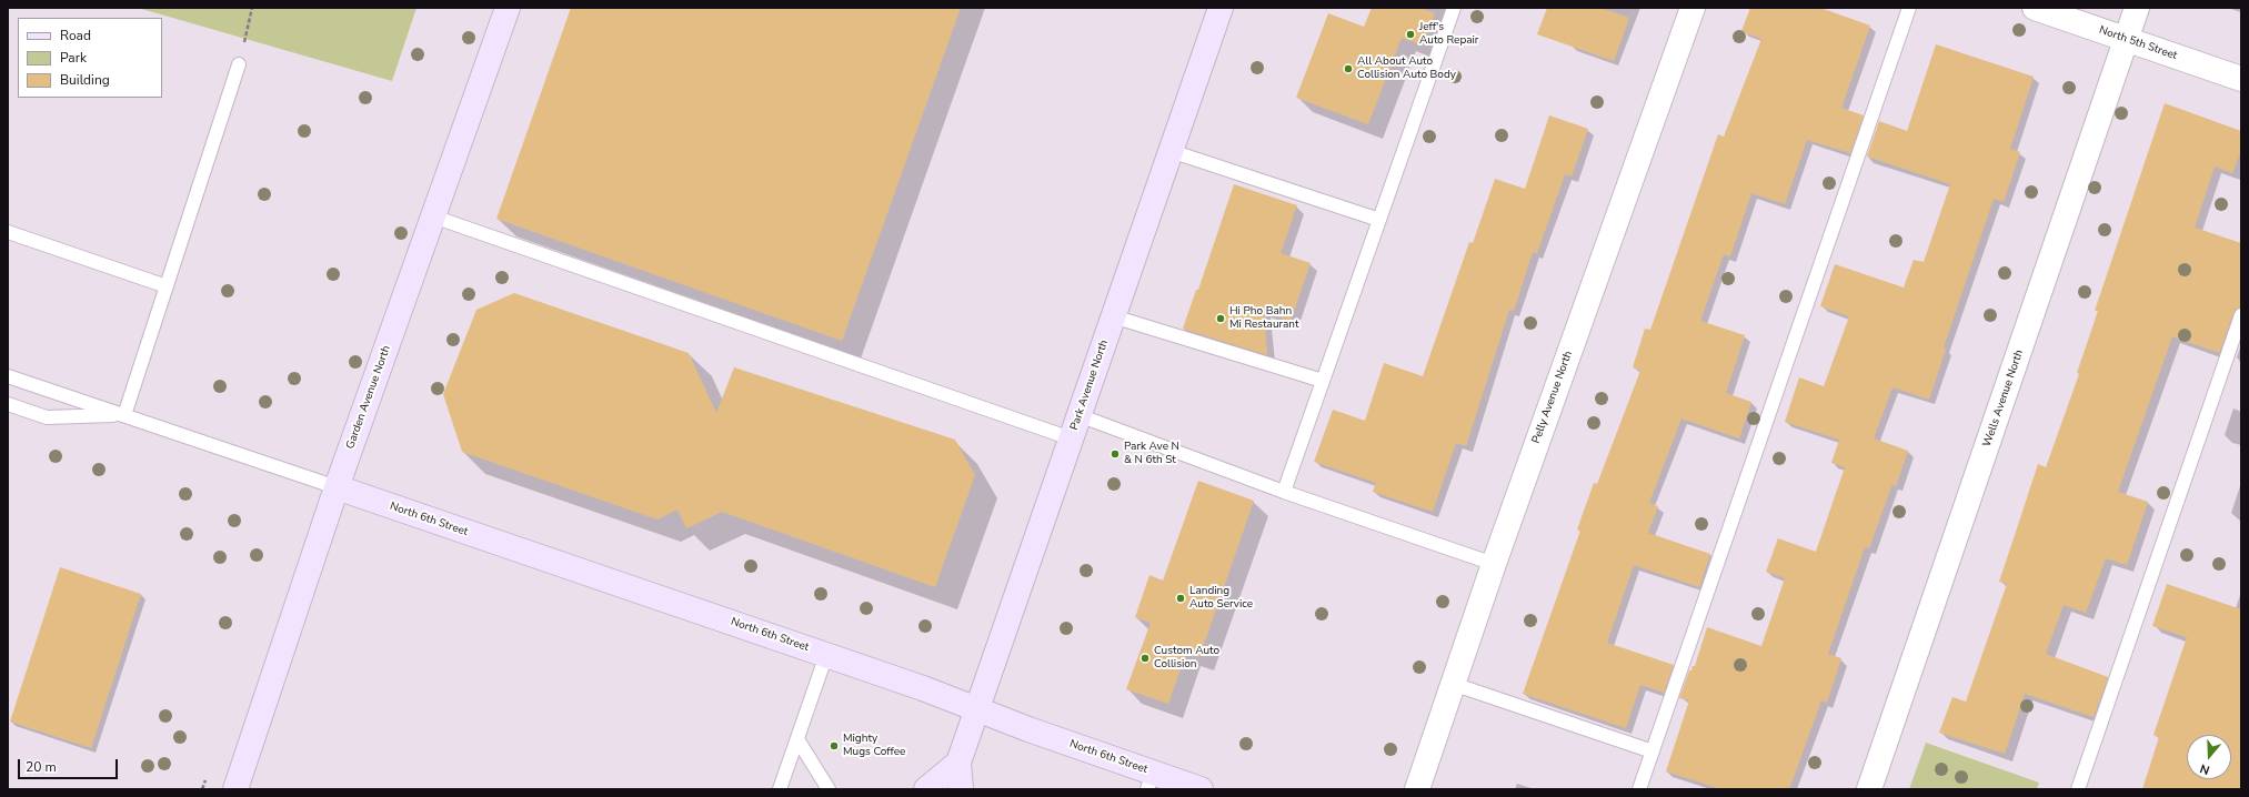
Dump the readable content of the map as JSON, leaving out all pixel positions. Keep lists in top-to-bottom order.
{
  "streets": {
    "street": [
      "North 5th Street",
      "Park Avenue North",
      "Garden Avenue North",
      "Pelly Avenue North",
      "Wells Avenue North",
      "North 6th Street"
    ]
  },
  "crossings": [
    ["North 5th Street", "Wells Avenue North"],
    ["Park Avenue North", "North 6th Street"],
    ["Garden Avenue North", "North 6th Street"]
  ],
  "places": [
    "Jeff's Auto Repair",
    "All About Auto Collision Auto Body",
    "Hi Pho Bahn Mi Restaurant",
    "Park Ave N & N 6th St",
    "Landing Auto Service",
    "Custom Auto Collision",
    "Mighty Mugs Coffee"
  ],
  "legend": ["Road", "Park", "Building"],
  "scale_bar": "20 m",
  "north": "bottom"
}
